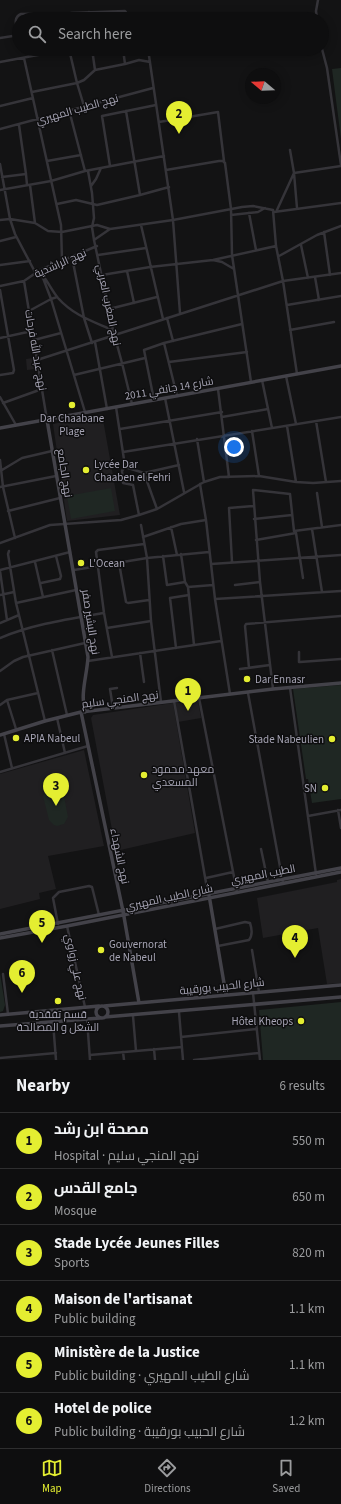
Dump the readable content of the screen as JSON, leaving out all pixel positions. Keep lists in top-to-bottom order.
{
  "streets": {
    "street": [
      "نهج الطيب المهيري",
      "نهج الراشدية",
      "نهج المغرب العربي",
      "نهج عبد الله فرحات",
      "شارع 14 جانفي 2011",
      "نهج الجامع",
      "نهج البشير صفر",
      "نهج المنجي سليم",
      "نهج الشهداء",
      "الطيب المهيري",
      "شارع الطيب المهيري",
      "نهج علي زواوي",
      "شارع الحبيب بورقيبة"
    ]
  },
  "crossings": [
    ["نهج الطيب المهيري", "نهج المغرب العربي"],
    ["نهج الراشدية", "نهج المغرب العربي"],
    ["نهج الراشدية", "نهج عبد الله فرحات"],
    ["نهج المغرب العربي", "شارع 14 جانفي 2011"],
    ["نهج عبد الله فرحات", "شارع 14 جانفي 2011"],
    ["نهج عبد الله فرحات", "نهج الجامع"],
    ["شارع 14 جانفي 2011", "نهج الجامع"],
    ["نهج الجامع", "نهج البشير صفر"],
    ["نهج البشير صفر", "نهج المنجي سليم"],
    ["نهج البشير صفر", "نهج الشهداء"],
    ["نهج المنجي سليم", "نهج الشهداء"],
    ["نهج الشهداء", "شارع الطيب المهيري"],
    ["نهج الشهداء", "شارع الحبيب بورقيبة"],
    ["الطيب المهيري", "شارع الطيب المهيري"],
    ["شارع الطيب المهيري", "نهج علي زواوي"]
  ],
  "places": [
    "Dar Chaabane Plage",
    "Lycée Dar Chaaben el Fehri",
    "L'Ocean",
    "Dar Ennasr",
    "APIA Nabeul",
    "Stade Nabeulien",
    "معهد محمود المسعدي",
    "SN",
    "Gouvernorat de Nabeul",
    "قسم تفقدية الشغل و المصالحة",
    "Hôtel Kheops"
  ],
  "north": "left",
  "page": {
    "search": "Search here",
    "pins": [
      "2",
      "1",
      "3",
      "5",
      "4",
      "6"
    ],
    "heading": ["Nearby", "6 results"],
    "list": [
      {
        "mark": "1",
        "name": "مصحة ابن رشد",
        "note": "Hospital · نهج المنجي سليم",
        "value": "550 m"
      },
      {
        "mark": "2",
        "name": "جامع القدس",
        "note": "Mosque",
        "value": "650 m"
      },
      {
        "mark": "3",
        "name": "Stade Lycée Jeunes Filles",
        "note": "Sports",
        "value": "820 m"
      },
      {
        "mark": "4",
        "name": "Maison de l'artisanat",
        "note": "Public building",
        "value": "1.1 km"
      },
      {
        "mark": "5",
        "name": "Ministère de la Justice",
        "note": "Public building · شارع الطيب المهيري",
        "value": "1.1 km"
      },
      {
        "mark": "6",
        "name": "Hotel de police",
        "note": "Public building · شارع الحبيب بورقيبة",
        "value": "1.2 km"
      }
    ],
    "nav": ["Map", "Directions", "Saved"]
  }
}
